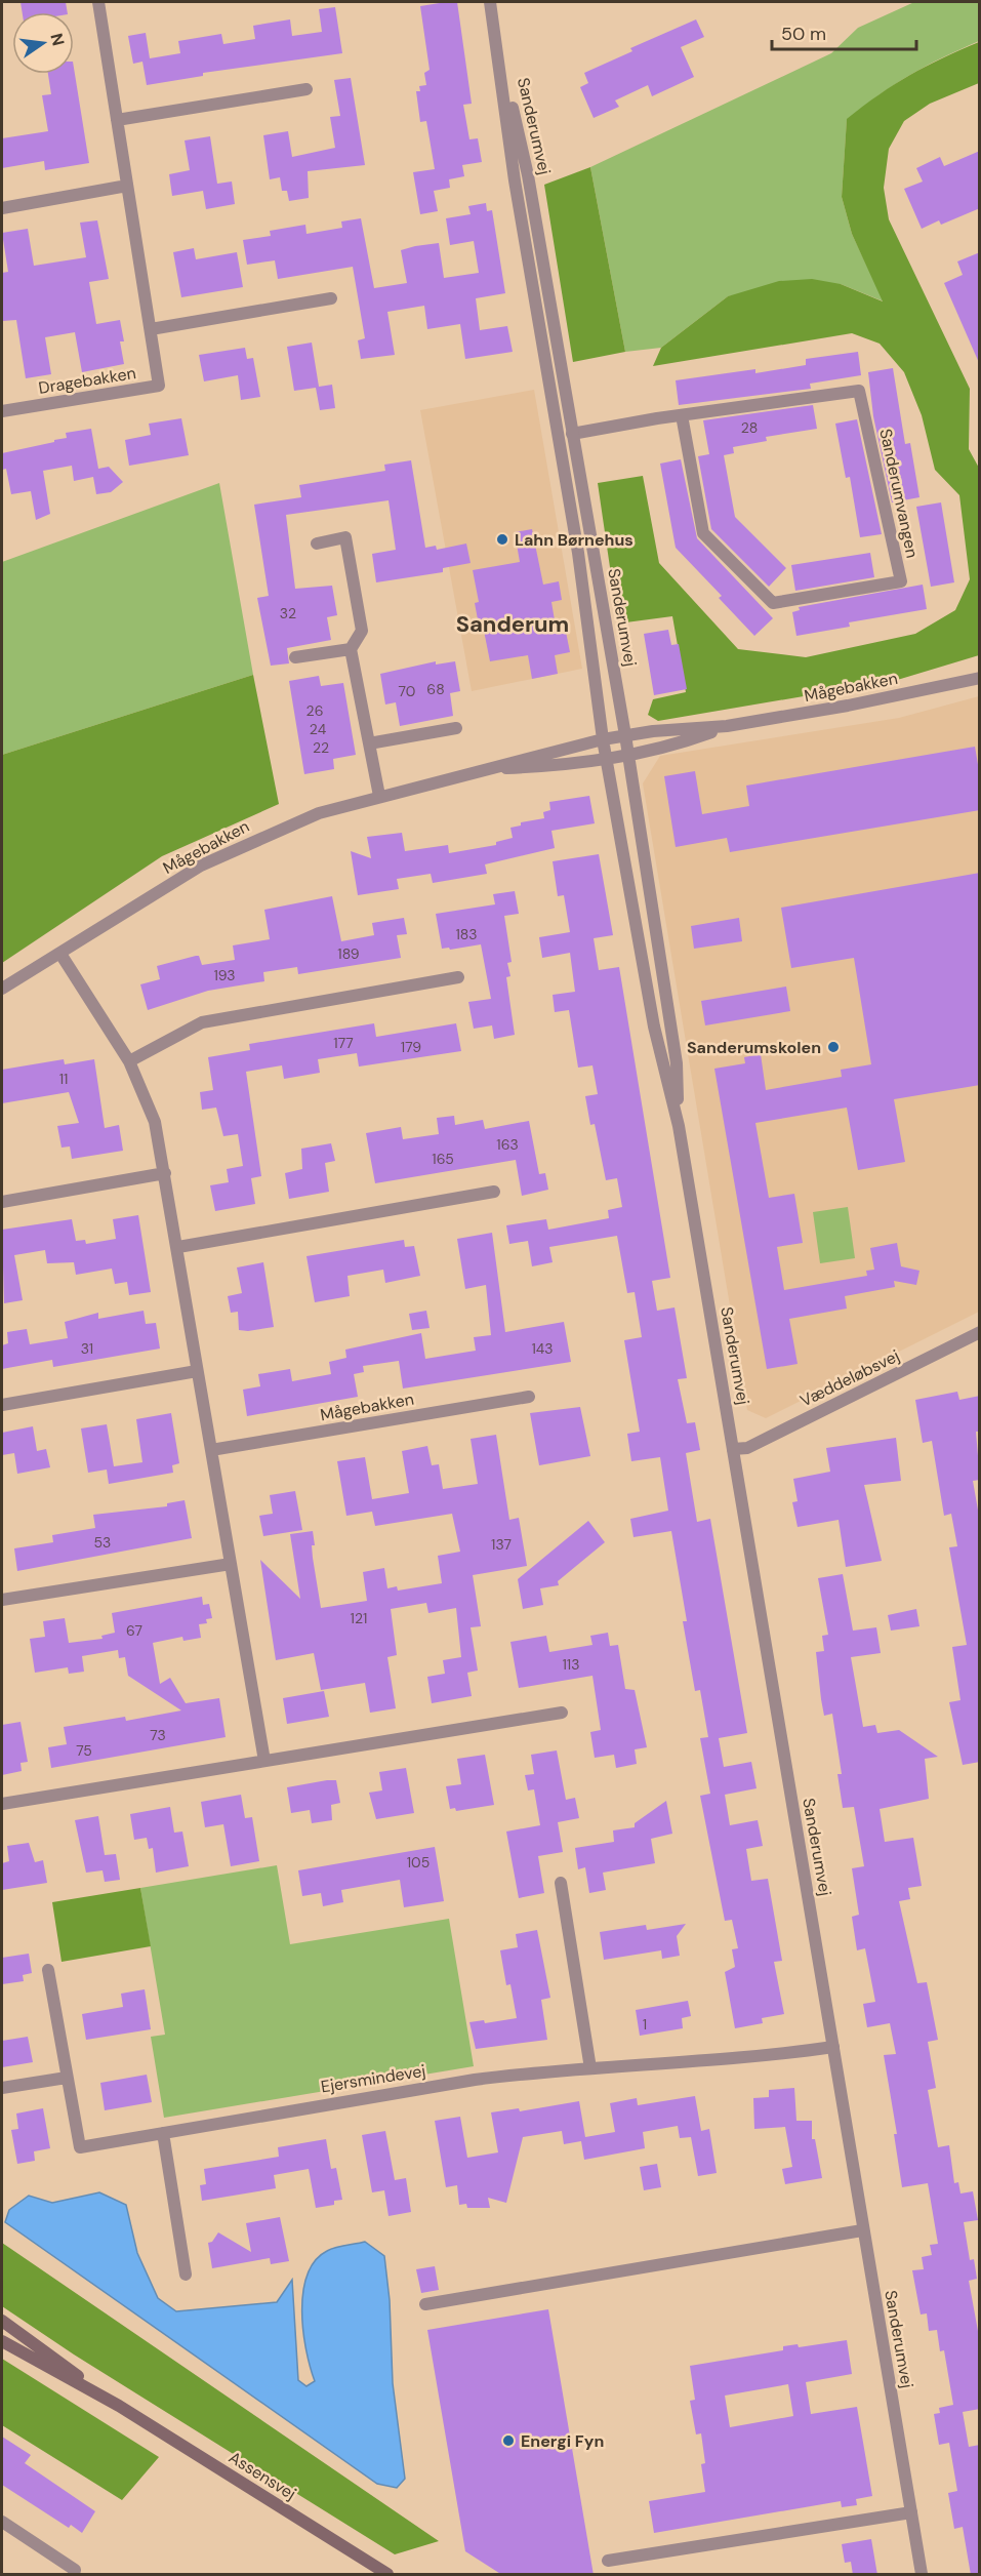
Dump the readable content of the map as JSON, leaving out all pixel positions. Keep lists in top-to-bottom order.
{
  "streets": {
    "main road": ["Assensvej"],
    "street": [
      "Sanderumvej",
      "Dragebakken",
      "Sanderumvangen",
      "Mågebakken",
      "Væddeløbsvej",
      "Ejersmindevej"
    ]
  },
  "crossings": [
    ["Sanderumvej", "Sanderumvangen"],
    ["Sanderumvej", "Mågebakken"],
    ["Sanderumvej", "Væddeløbsvej"],
    ["Sanderumvej", "Ejersmindevej"]
  ],
  "districts": ["Sanderum"],
  "places": ["Lahn Børnehus", "Sanderumskolen", "Energi Fyn"],
  "house_numbers": [
    "28",
    "32",
    "68",
    "70",
    "26",
    "24",
    "22",
    "183",
    "189",
    "193",
    "177",
    "179",
    "11",
    "163",
    "165",
    "31",
    "143",
    "53",
    "137",
    "121",
    "67",
    "113",
    "73",
    "75",
    "105",
    "1"
  ],
  "scale_bar": "50 m",
  "north": "right"
}
